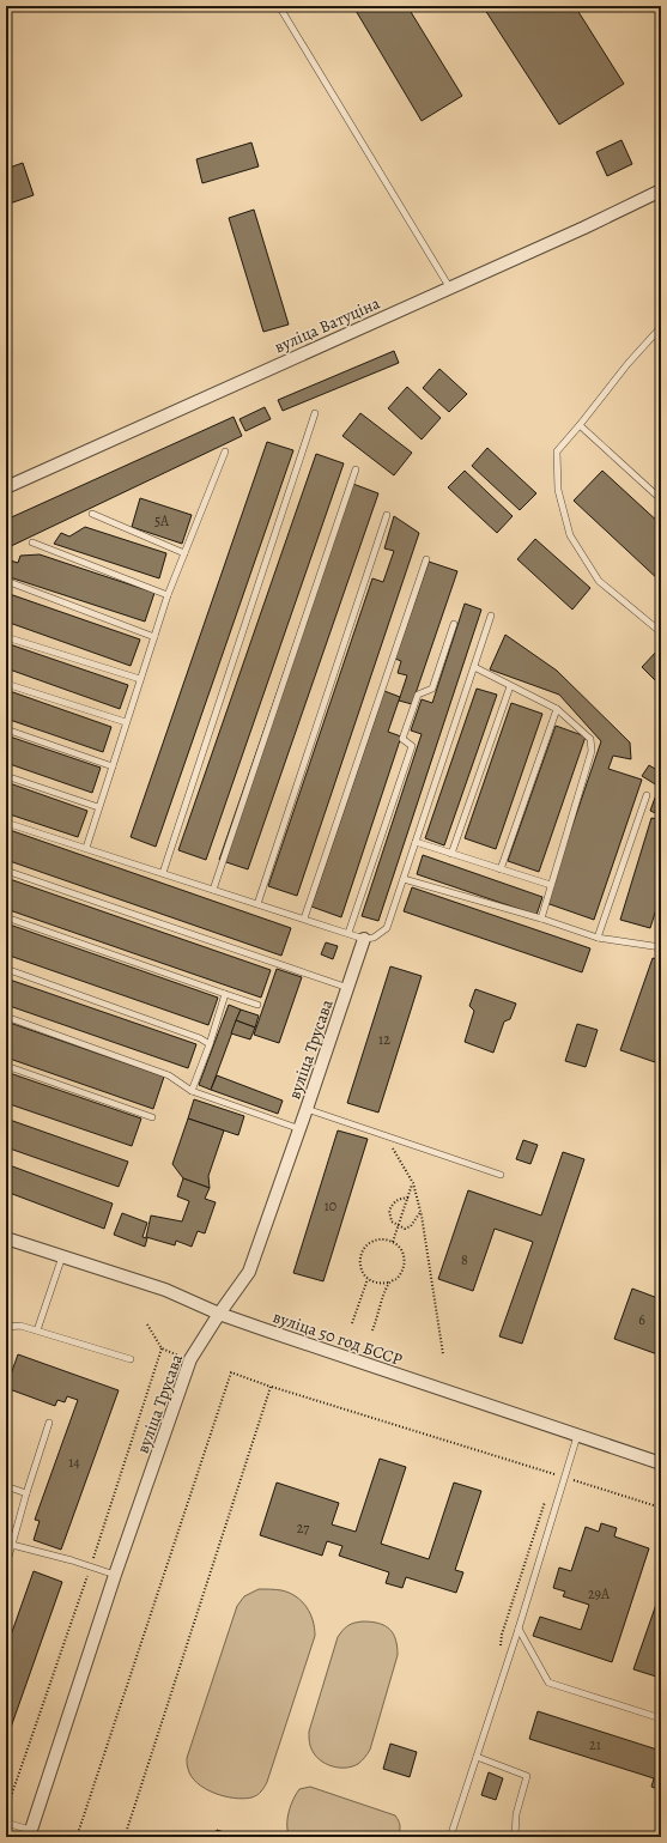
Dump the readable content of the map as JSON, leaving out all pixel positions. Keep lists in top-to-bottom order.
{
  "streets": {
    "street": ["вуліца Ватуціна", "вуліца Трусава", "вуліца 50 год БССР"]
  },
  "crossings": [
    ["вуліца Трусава", "вуліца 50 год БССР"]
  ],
  "house_numbers": [
    "5А",
    "12",
    "10",
    "8",
    "6",
    "14",
    "27",
    "29А",
    "21"
  ]
}
